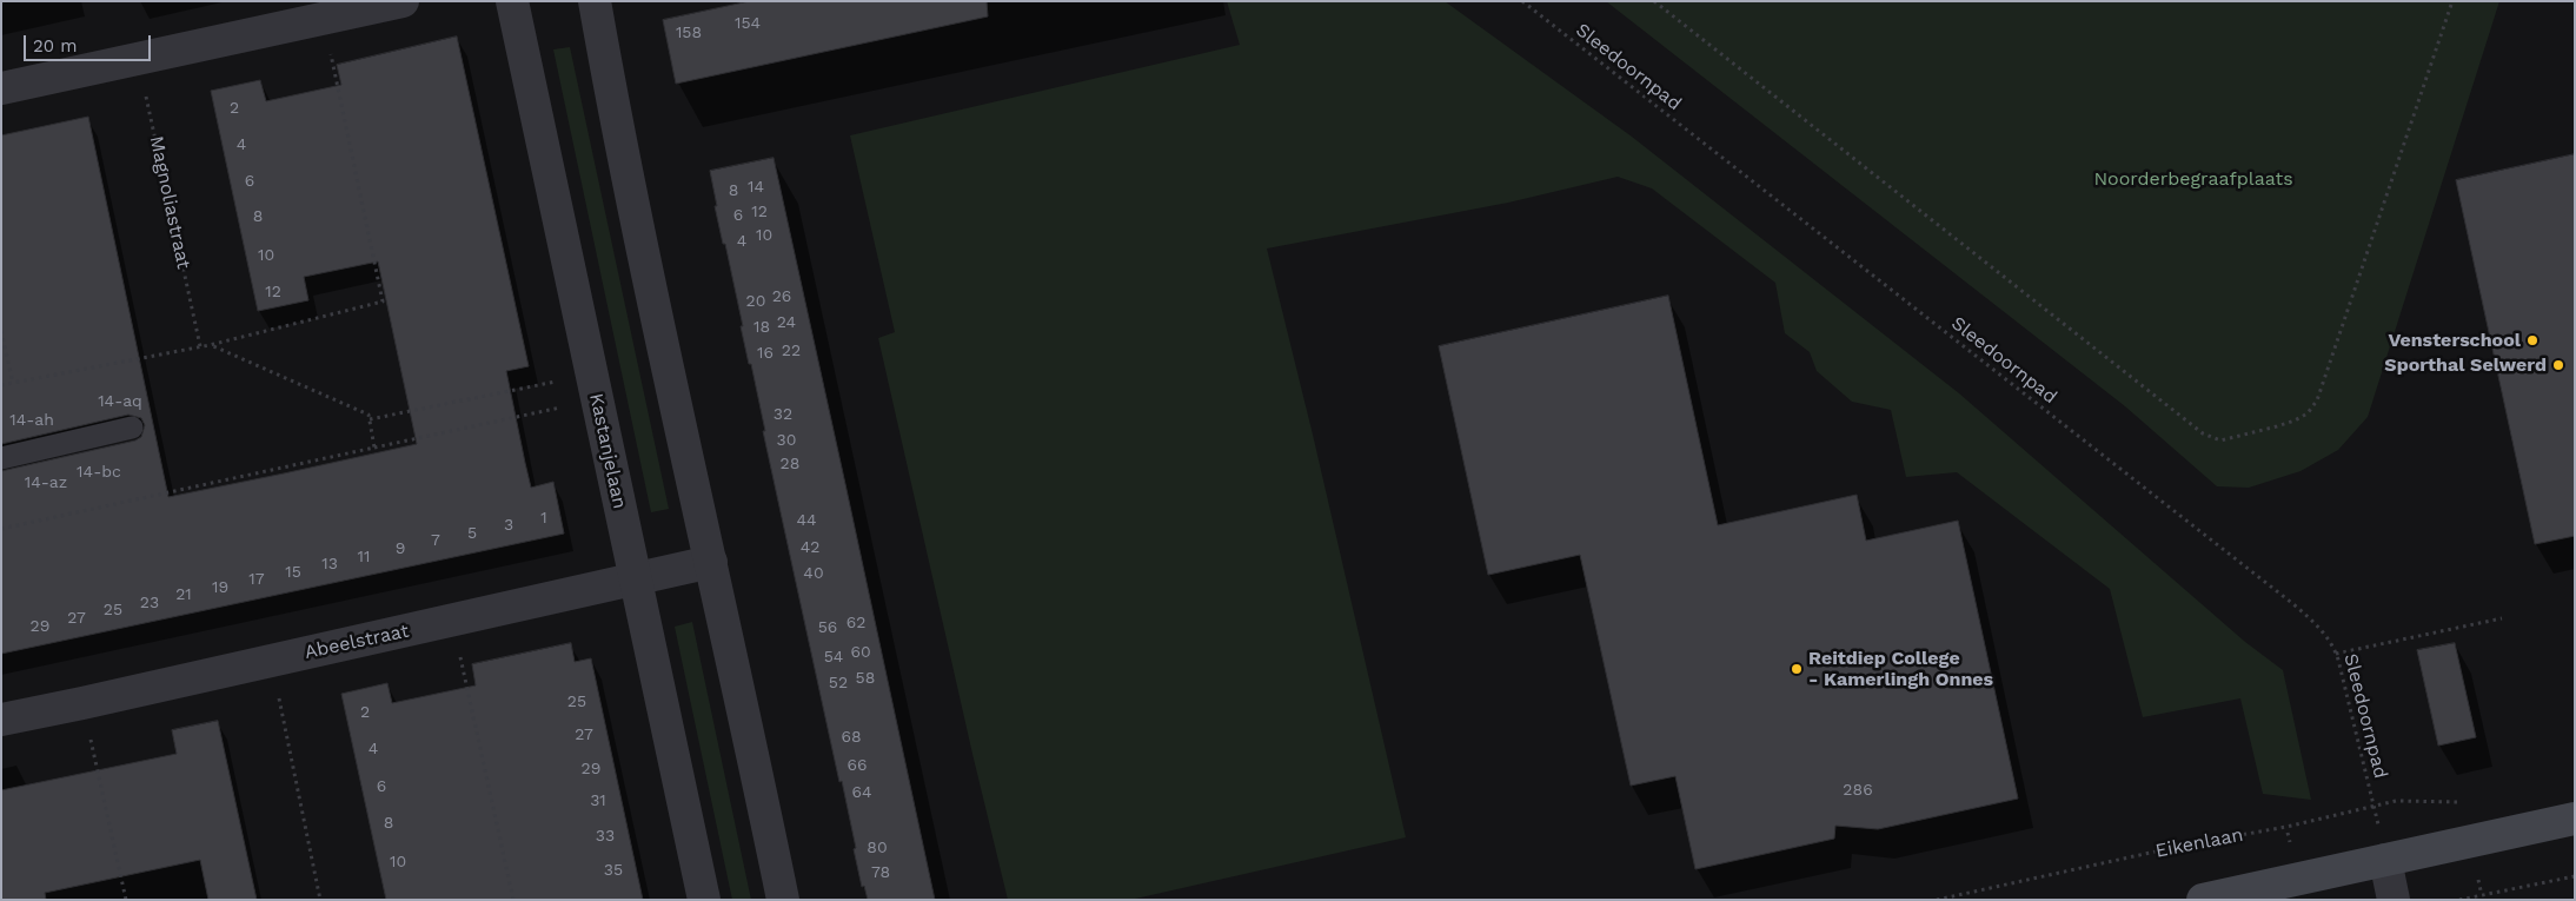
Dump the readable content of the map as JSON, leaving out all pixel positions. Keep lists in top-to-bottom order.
{
  "streets": {
    "street": ["Kastanjelaan", "Abeelstraat"],
    "path": ["Sleedoornpad", "Magnoliastraat", "Eikenlaan"]
  },
  "crossings": [
    ["Sleedoornpad", "Eikenlaan"],
    ["Kastanjelaan", "Abeelstraat"]
  ],
  "parks": ["Noorderbegraafplaats"],
  "places": ["Vensterschool", "Sporthal Selwerd", "Reitdiep College - Kamerlingh Onnes"],
  "house_numbers": [
    "154",
    "158",
    "2",
    "4",
    "6",
    "14",
    "8",
    "12",
    "6",
    "8",
    "10",
    "4",
    "10",
    "12",
    "26",
    "20",
    "24",
    "18",
    "22",
    "16",
    "14-aq",
    "32",
    "14-ah",
    "30",
    "28",
    "14-bc",
    "14-az",
    "1",
    "44",
    "3",
    "5",
    "7",
    "42",
    "9",
    "11",
    "13",
    "15",
    "40",
    "17",
    "19",
    "21",
    "23",
    "25",
    "27",
    "62",
    "29",
    "56",
    "60",
    "54",
    "58",
    "52",
    "25",
    "2",
    "27",
    "68",
    "4",
    "66",
    "29",
    "6",
    "286",
    "64",
    "31",
    "8",
    "33",
    "80",
    "10",
    "35",
    "78"
  ],
  "scale_bar": "20 m"
}
